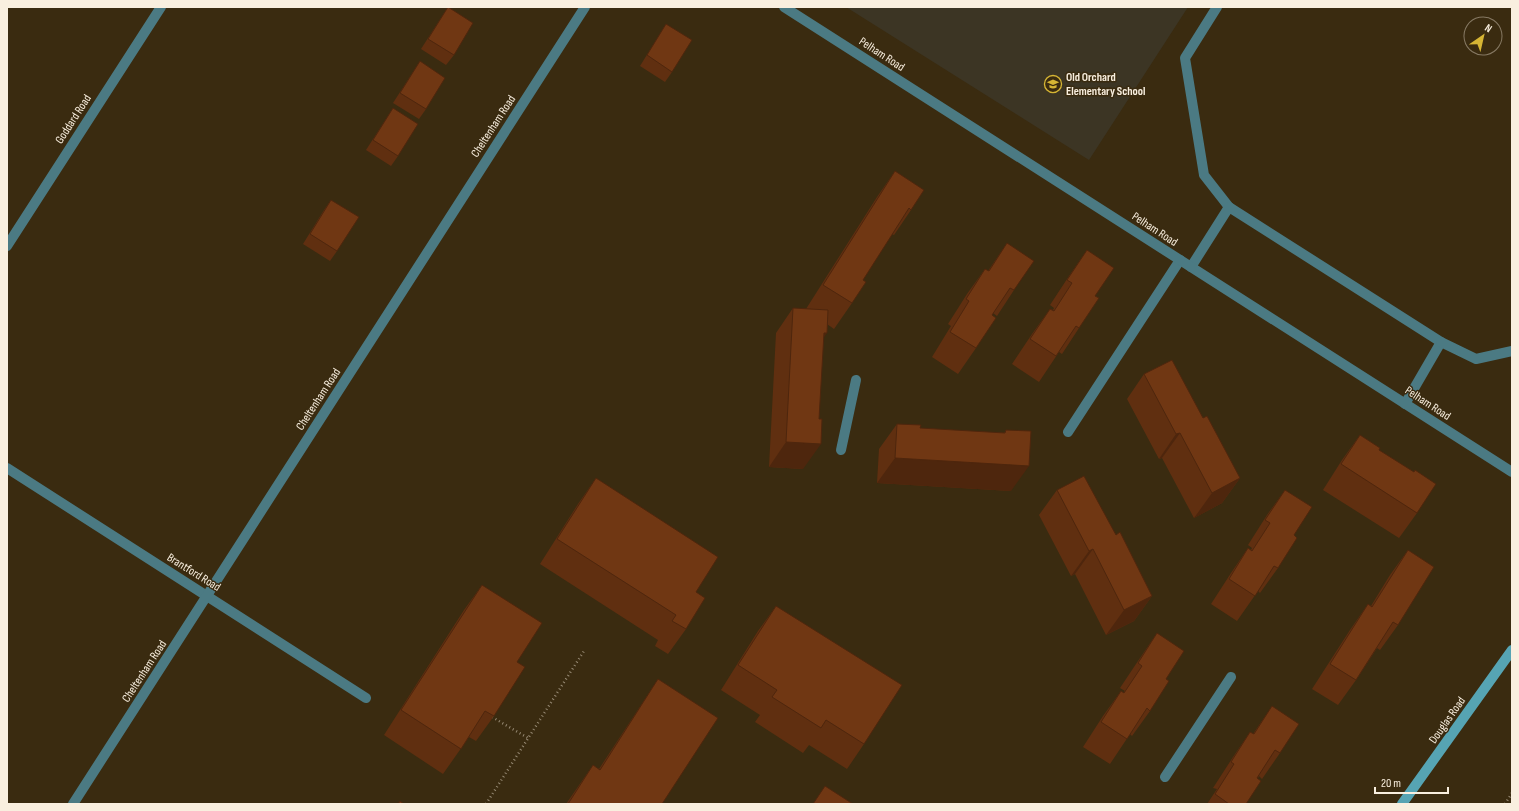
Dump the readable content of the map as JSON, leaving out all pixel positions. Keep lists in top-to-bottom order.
{
  "streets": {
    "street": [
      "Pelham Road",
      "Goddard Road",
      "Cheltenham Road",
      "Brantford Road",
      "Douglas Road"
    ]
  },
  "crossings": [
    ["Cheltenham Road", "Brantford Road"]
  ],
  "places": {
    "school or university": ["Old Orchard Elementary School"]
  },
  "scale_bar": "20 m",
  "north": "top right"
}
